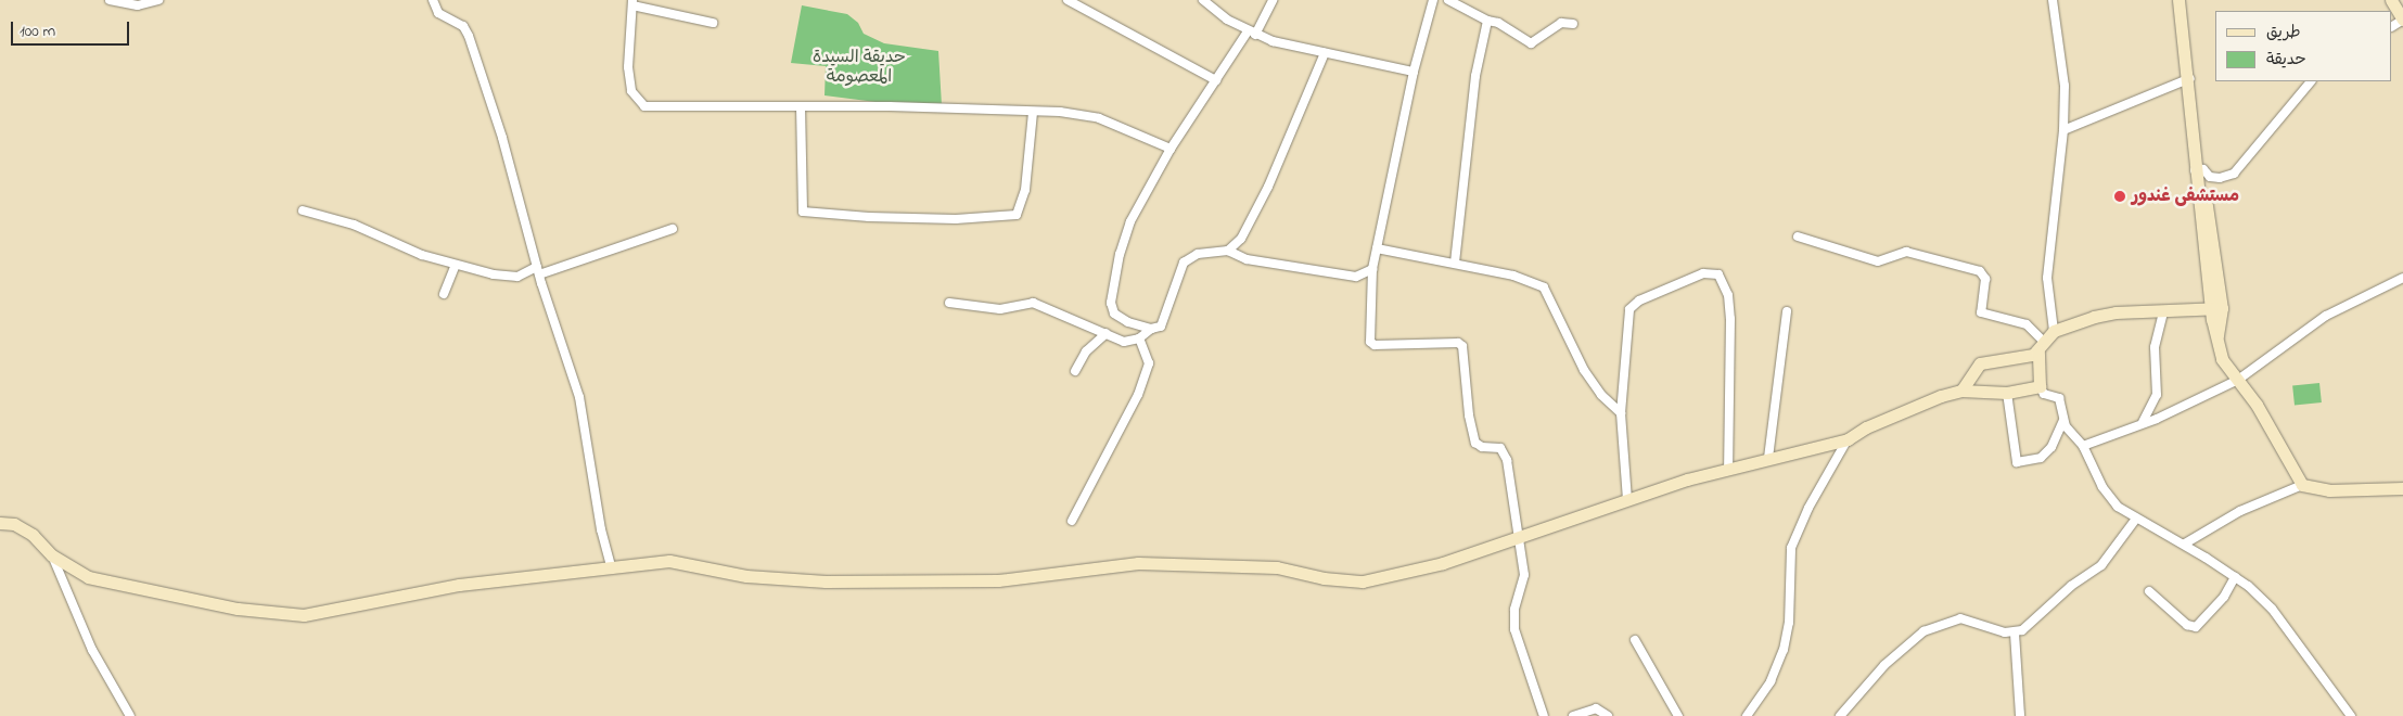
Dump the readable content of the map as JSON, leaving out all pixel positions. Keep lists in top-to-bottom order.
{
  "parks": ["حديقة السيدة المعصومة"],
  "places": ["مستشفى غندور"],
  "legend": ["طريق", "حديقة"],
  "scale_bar": "100 m"
}
